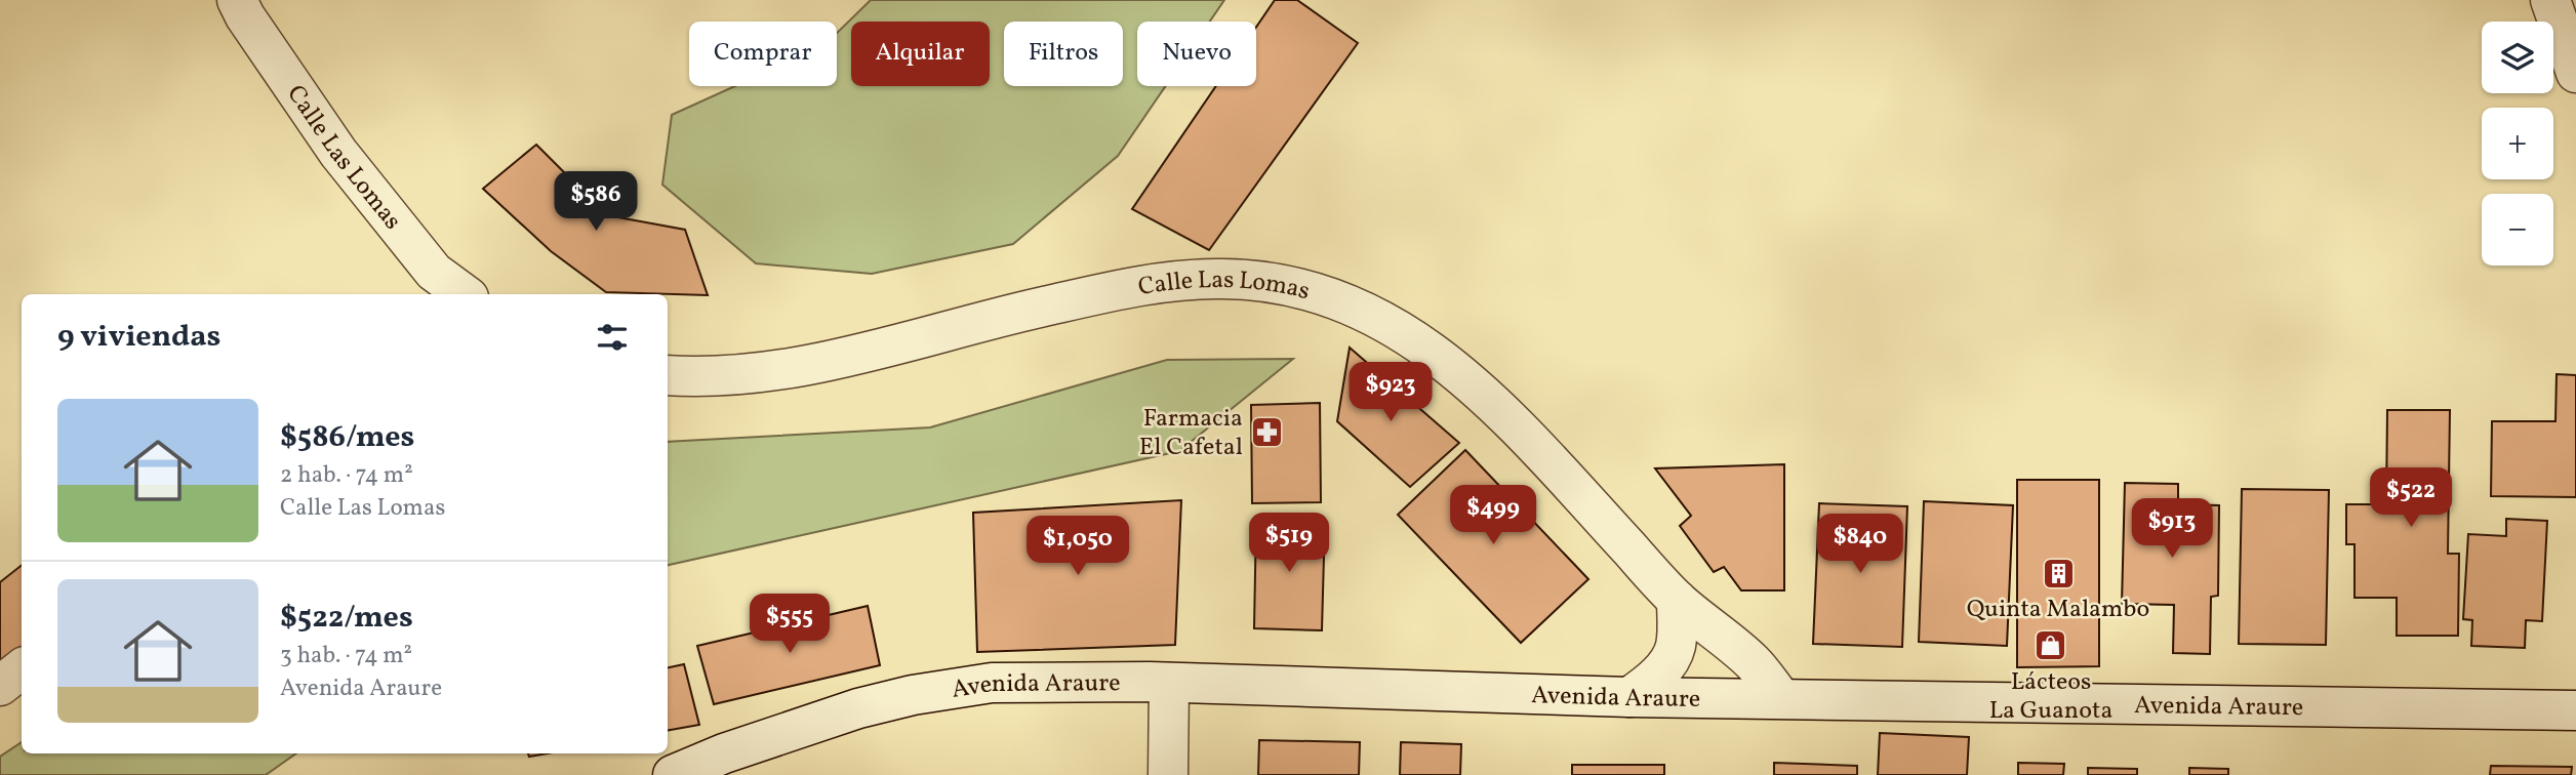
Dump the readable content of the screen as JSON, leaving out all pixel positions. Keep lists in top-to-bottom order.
{
  "streets": {
    "street": ["Calle Las Lomas", "Avenida Araure"]
  },
  "crossings": [
    ["Calle Las Lomas", "Avenida Araure"]
  ],
  "places": {
    "pharmacy": ["Farmacia El Cafetal"],
    "building": ["Quinta Malambo"],
    "shop": ["Lácteos La Guanota"]
  },
  "page": {
    "map_buttons": ["+", "−"],
    "chip": [
      "Comprar",
      "Alquilar",
      "Filtros",
      "Nuevo"
    ],
    "price": [
      "$586",
      "$923",
      "$522",
      "$499",
      "$913",
      "$519",
      "$840",
      "$1,050",
      "$555"
    ],
    "heading": "9 viviendas",
    "list": [
      {
        "name": "$586/mes",
        "note": "2 hab. · 74 m² · Calle Las Lomas"
      },
      {
        "name": "$522/mes",
        "note": "3 hab. · 74 m² · Avenida Araure"
      }
    ]
  }
}
